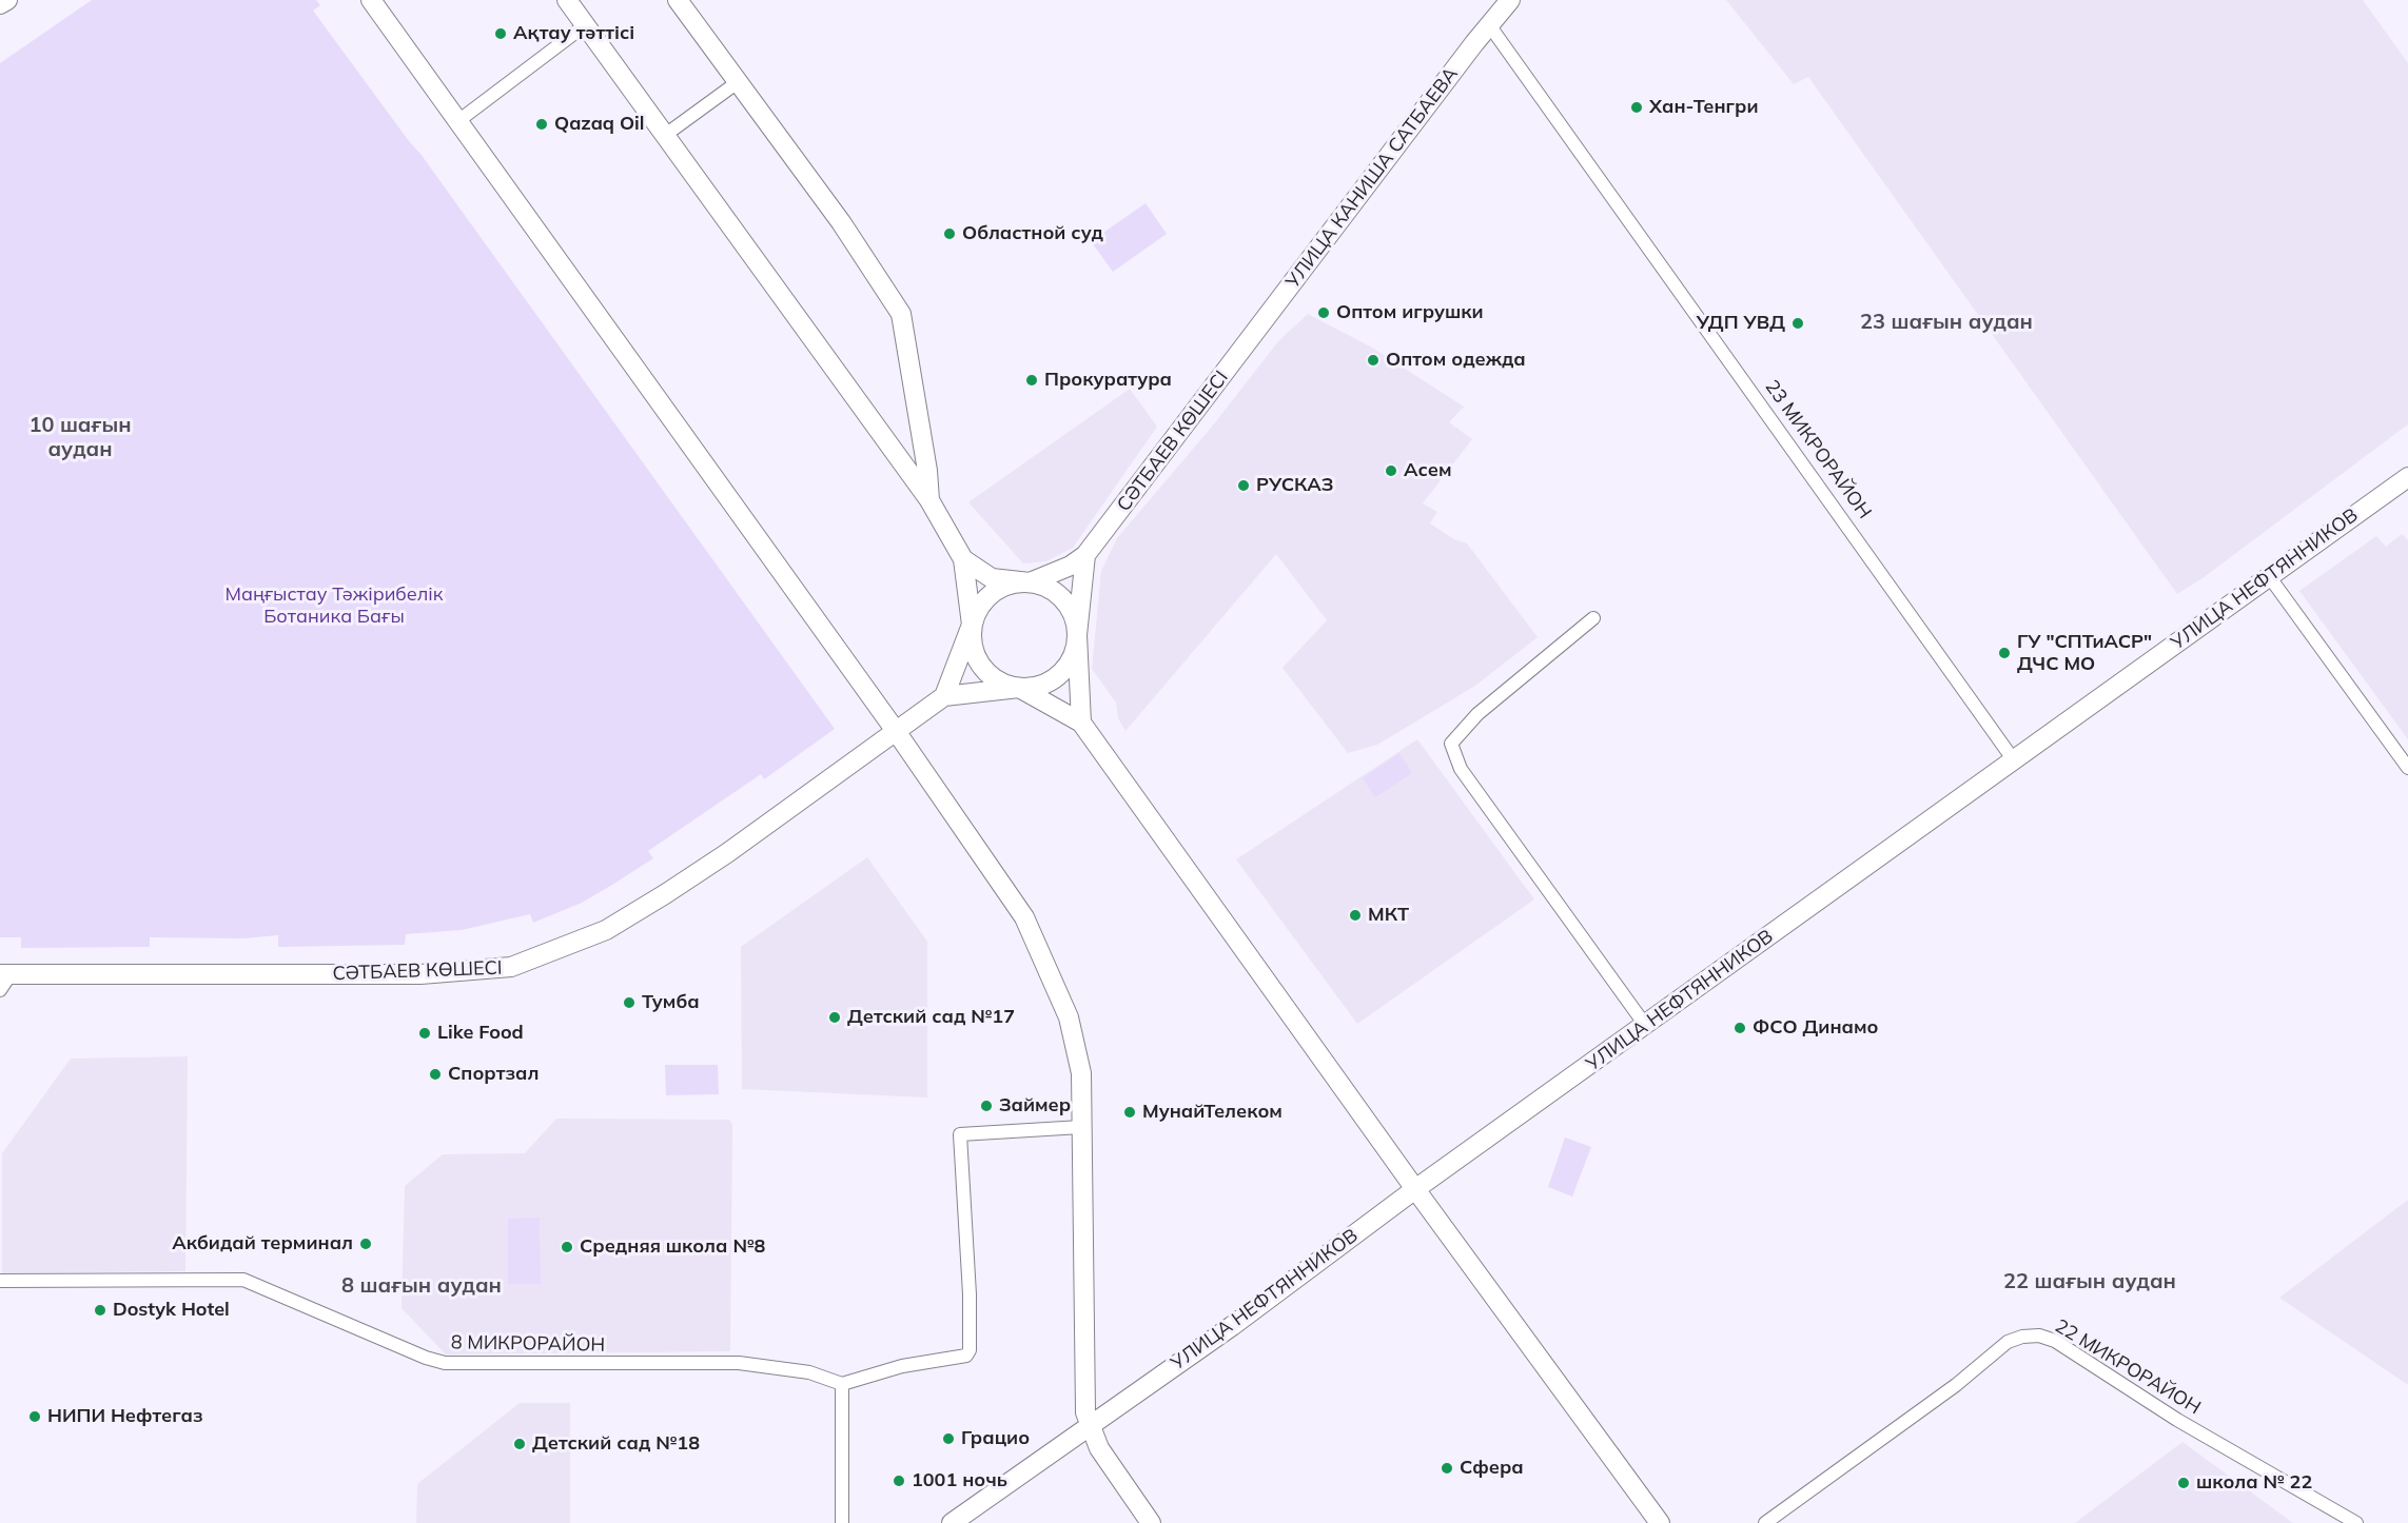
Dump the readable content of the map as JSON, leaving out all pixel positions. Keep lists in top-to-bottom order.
{
  "streets": {
    "main road": ["УЛИЦА КАНИША САТБАЕВА", "СӘТБАЕВ КӨШЕСІ", "УЛИЦА НЕФТЯННИКОВ"],
    "street": ["23 МИКРОРАЙОН", "8 МИКРОРАЙОН", "22 МИКРОРАЙОН"]
  },
  "crossings": [
    ["УЛИЦА КАНИША САТБАЕВА", "СӘТБАЕВ КӨШЕСІ"],
    ["УЛИЦА КАНИША САТБАЕВА", "23 МИКРОРАЙОН"],
    ["23 МИКРОРАЙОН", "УЛИЦА НЕФТЯННИКОВ"]
  ],
  "districts": [
    "23 шағын аудан",
    "10 шағын аудан",
    "22 шағын аудан",
    "8 шағын аудан"
  ],
  "parks": ["Маңғыстау Тәжірибелік Ботаника Бағы"],
  "places": [
    "Ақтау тәттісі",
    "Хан-Тенгри",
    "Qazaq Oil",
    "Областной суд",
    "Оптом игрушки",
    "УДП УВД",
    "Оптом одежда",
    "Прокуратура",
    "Асем",
    "РУСКАЗ",
    "ГУ \"СПТиАСР\" ДЧС МО",
    "МКТ",
    "Тумба",
    "Детский сад №17",
    "ФСО Динамо",
    "Like Food",
    "Спортзал",
    "Займер",
    "МунайТелеком",
    "Акбидай терминал",
    "Средняя школа №8",
    "Dostyk Hotel",
    "НИПИ Нефтегаз",
    "Грацио",
    "Детский сад №18",
    "Сфера",
    "1001 ночь",
    "школа № 22"
  ]
}
